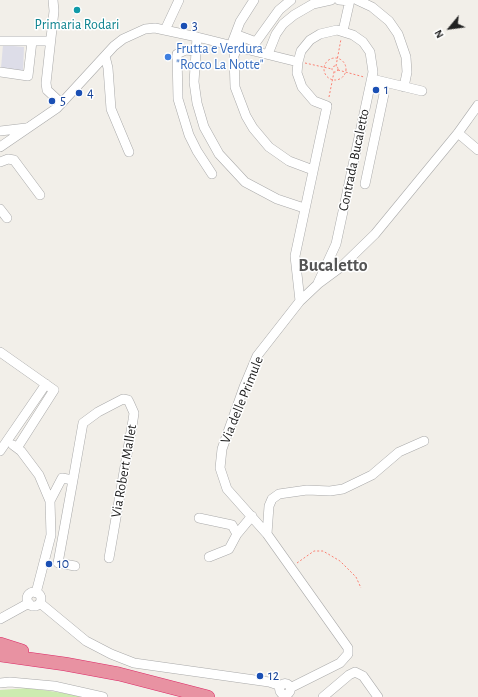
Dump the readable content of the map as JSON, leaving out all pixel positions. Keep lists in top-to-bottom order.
{
  "streets": {
    "street": ["Contrada Bucaletto", "Via delle Primule", "Via Robert Mallet"]
  },
  "districts": ["Bucaletto"],
  "places": [
    "Primaria Rodari",
    "3",
    "Frutta e Verdura \"Rocco La Notte\"",
    "1",
    "4",
    "5",
    "10",
    "12"
  ],
  "north": "bottom left"
}
